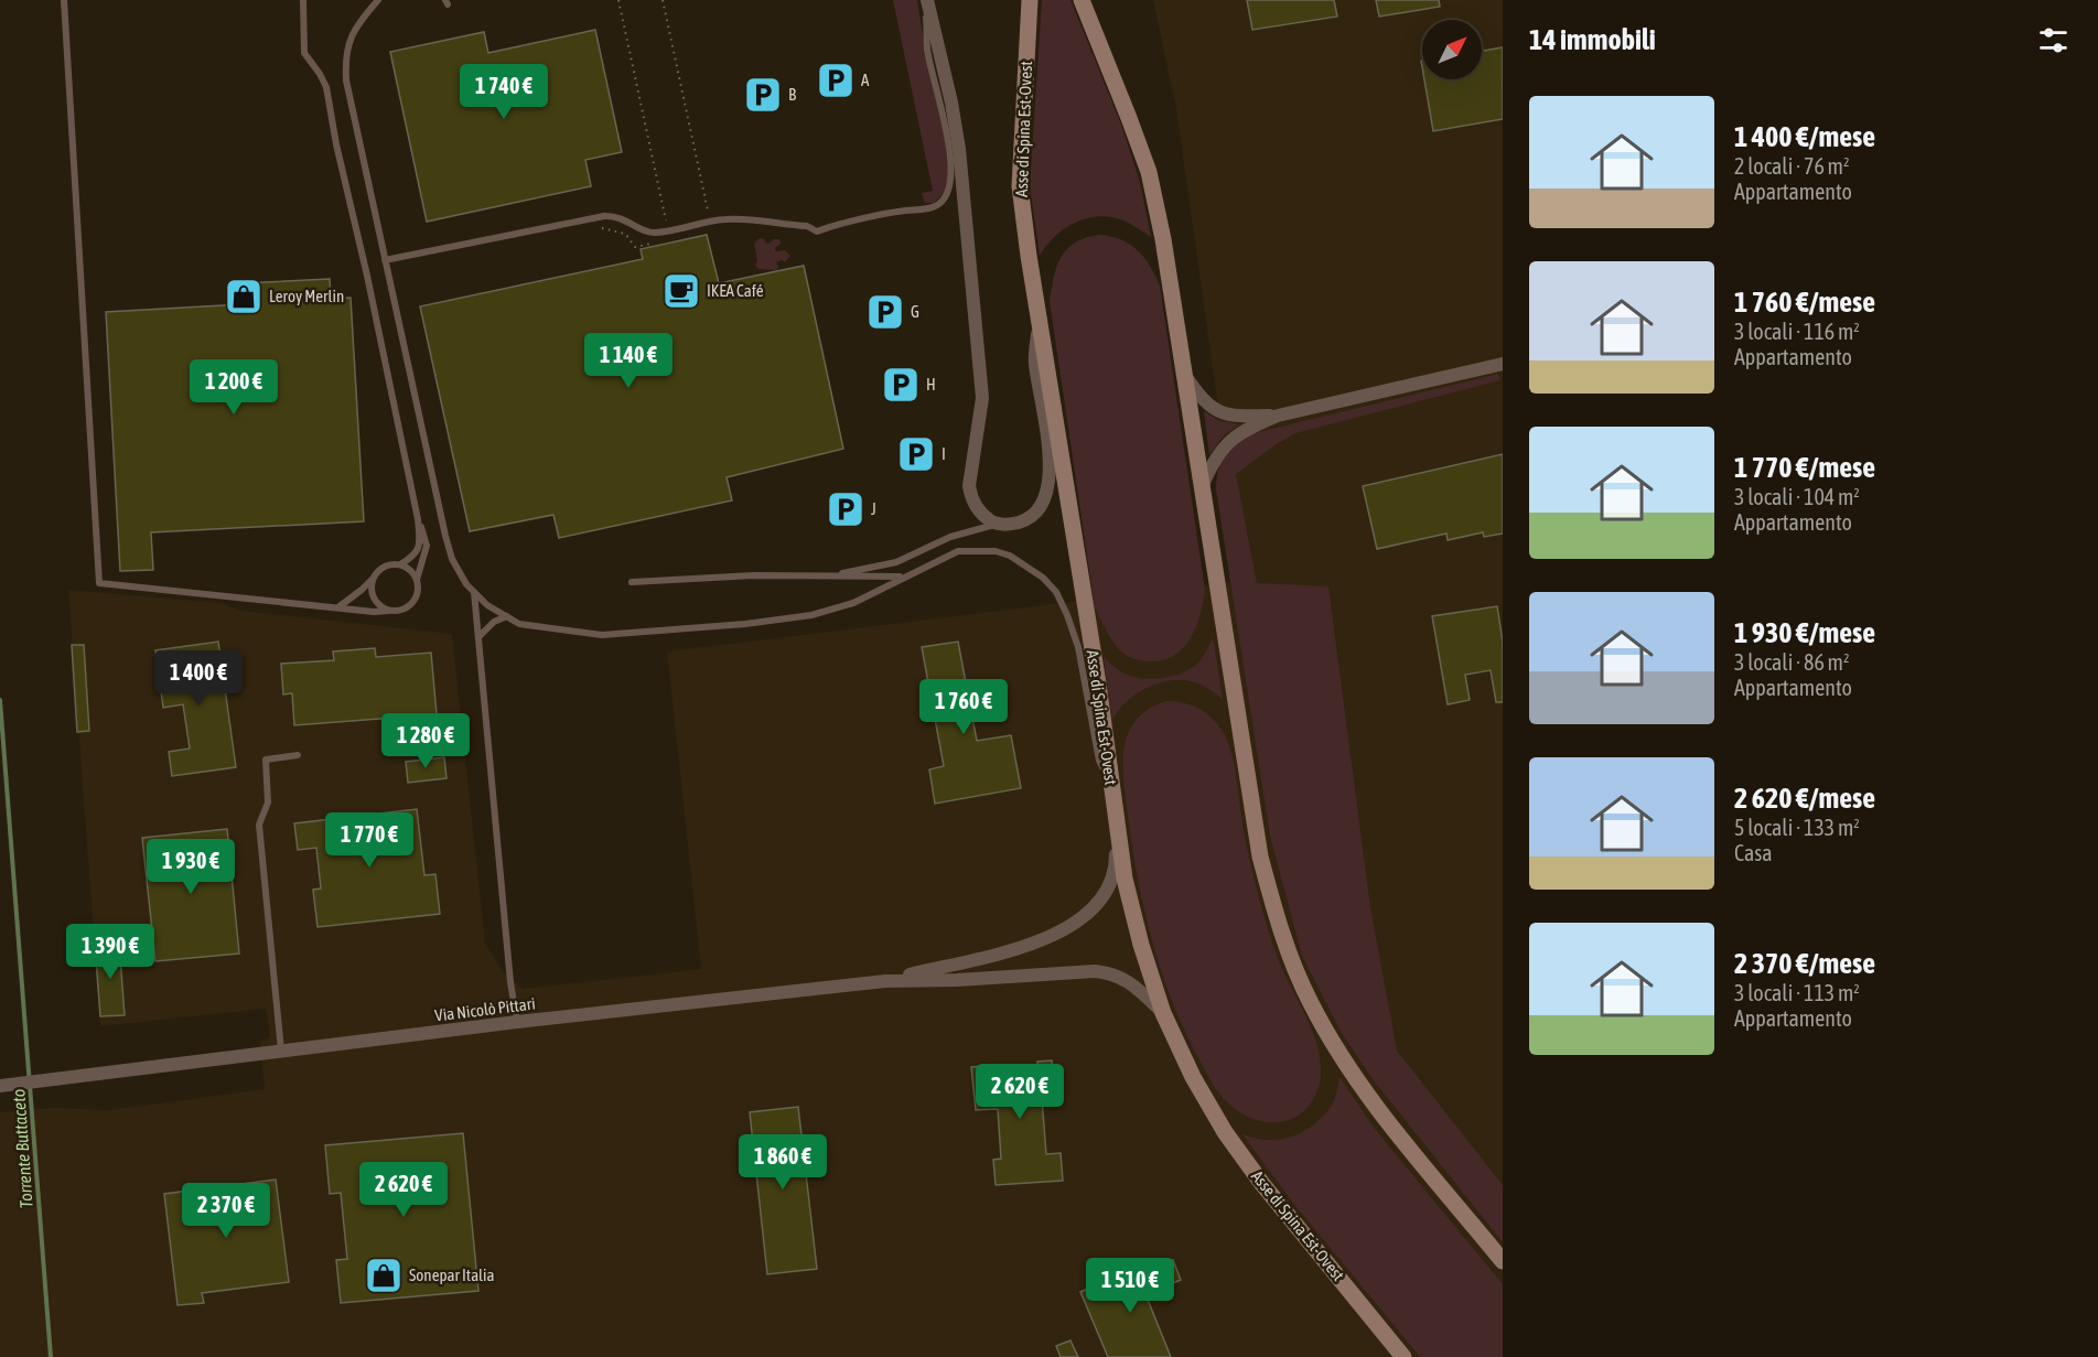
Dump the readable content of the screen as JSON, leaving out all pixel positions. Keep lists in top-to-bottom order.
{
  "streets": {
    "main road": ["Asse di Spina Est-Ovest"],
    "street": ["Via Nicolò Pittari"]
  },
  "water": ["Torrente Buttaceto"],
  "places": {
    "parking": [
      "A",
      "B",
      "G",
      "H",
      "I",
      "J"
    ],
    "cafe": ["IKEA Café"],
    "shop": ["Leroy Merlin", "Sonepar Italia"]
  },
  "north": "top right",
  "page": {
    "heading": "14 immobili",
    "price": [
      "1 740 €",
      "1 140 €",
      "1 200 €",
      "1 400 €",
      "1 760 €",
      "1 280 €",
      "1 770 €",
      "1 930 €",
      "1 390 €",
      "2 620 €",
      "1 860 €",
      "2 620 €",
      "2 370 €",
      "1 510 €"
    ],
    "list": [
      {
        "name": "1 400 €/mese",
        "note": "2 locali · 76 m² · Appartamento"
      },
      {
        "name": "1 760 €/mese",
        "note": "3 locali · 116 m² · Appartamento"
      },
      {
        "name": "1 770 €/mese",
        "note": "3 locali · 104 m² · Appartamento"
      },
      {
        "name": "1 930 €/mese",
        "note": "3 locali · 86 m² · Appartamento"
      },
      {
        "name": "2 620 €/mese",
        "note": "5 locali · 133 m² · Casa"
      },
      {
        "name": "2 370 €/mese",
        "note": "3 locali · 113 m² · Appartamento"
      }
    ]
  }
}
